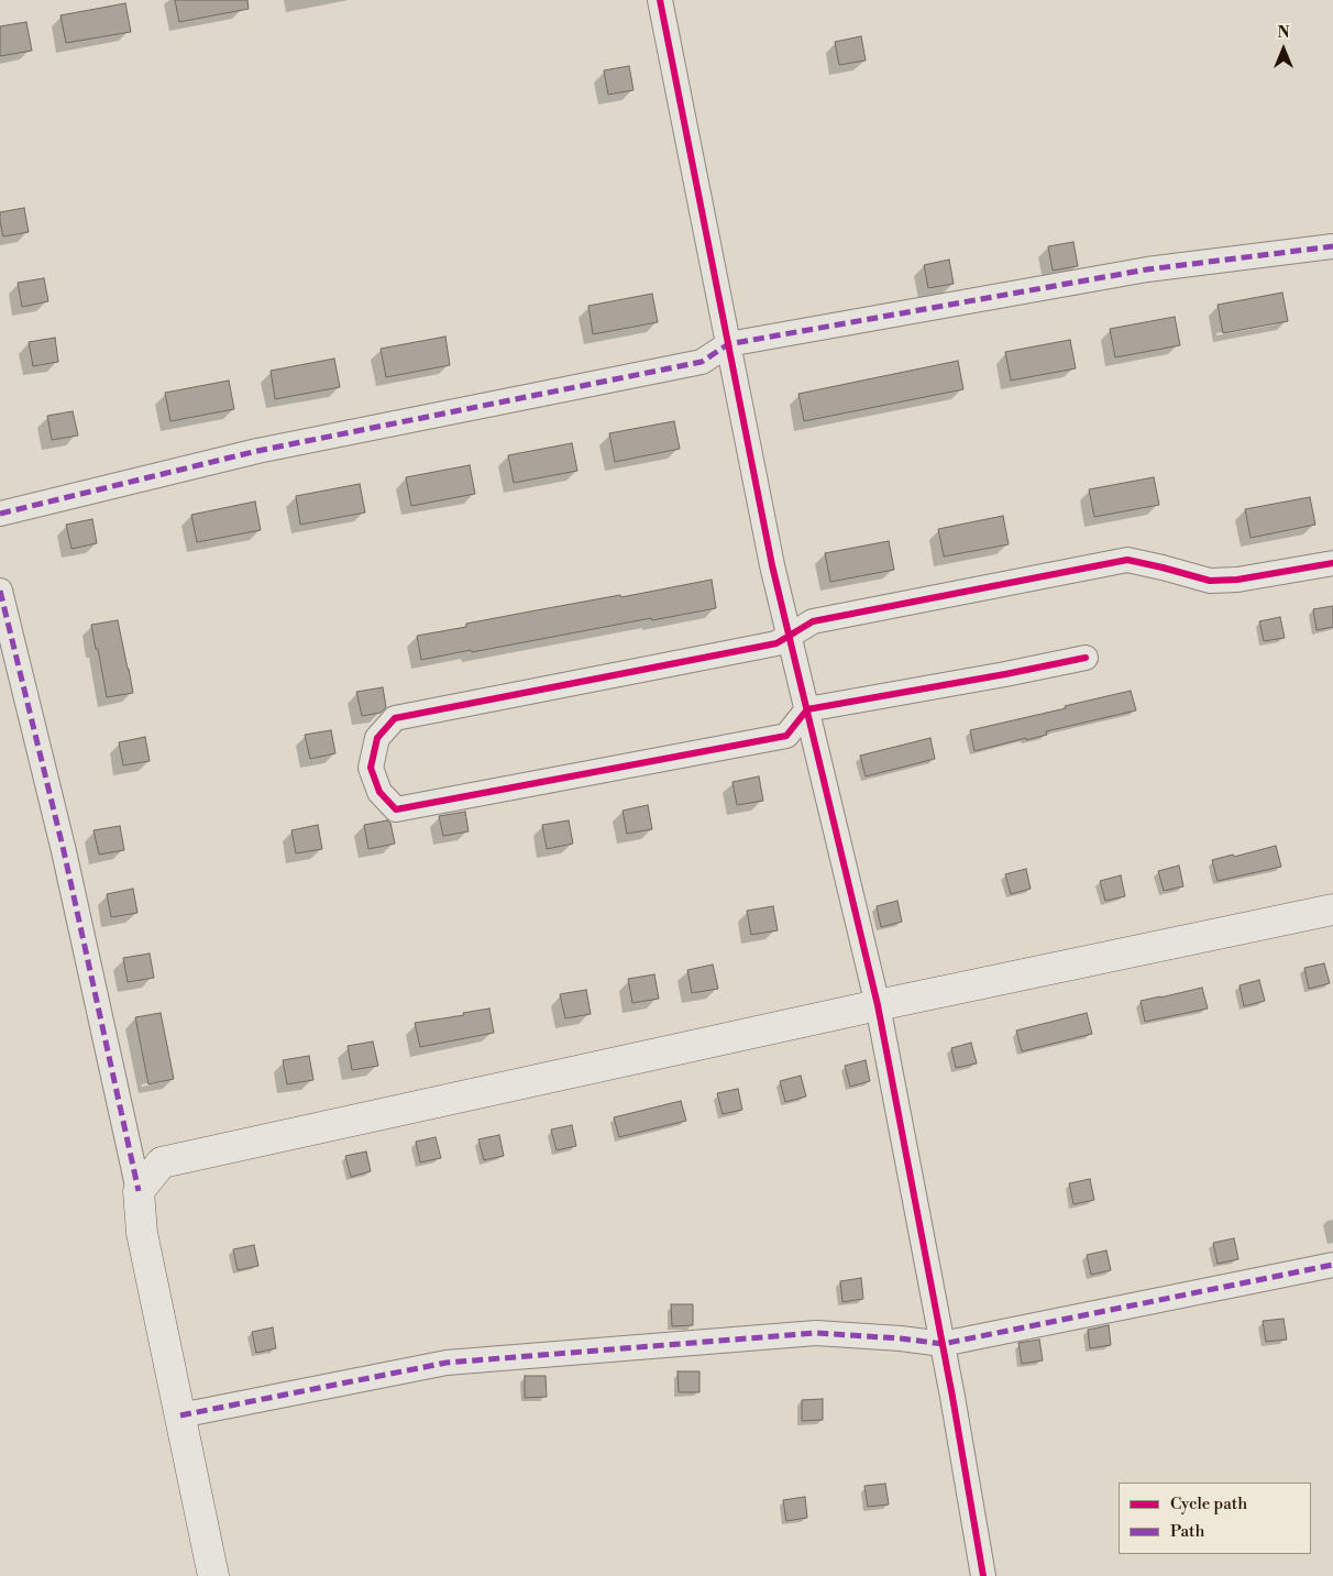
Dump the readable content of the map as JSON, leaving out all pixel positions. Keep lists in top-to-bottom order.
{
  "legend": ["Cycle path", "Path"],
  "north": "top"
}
